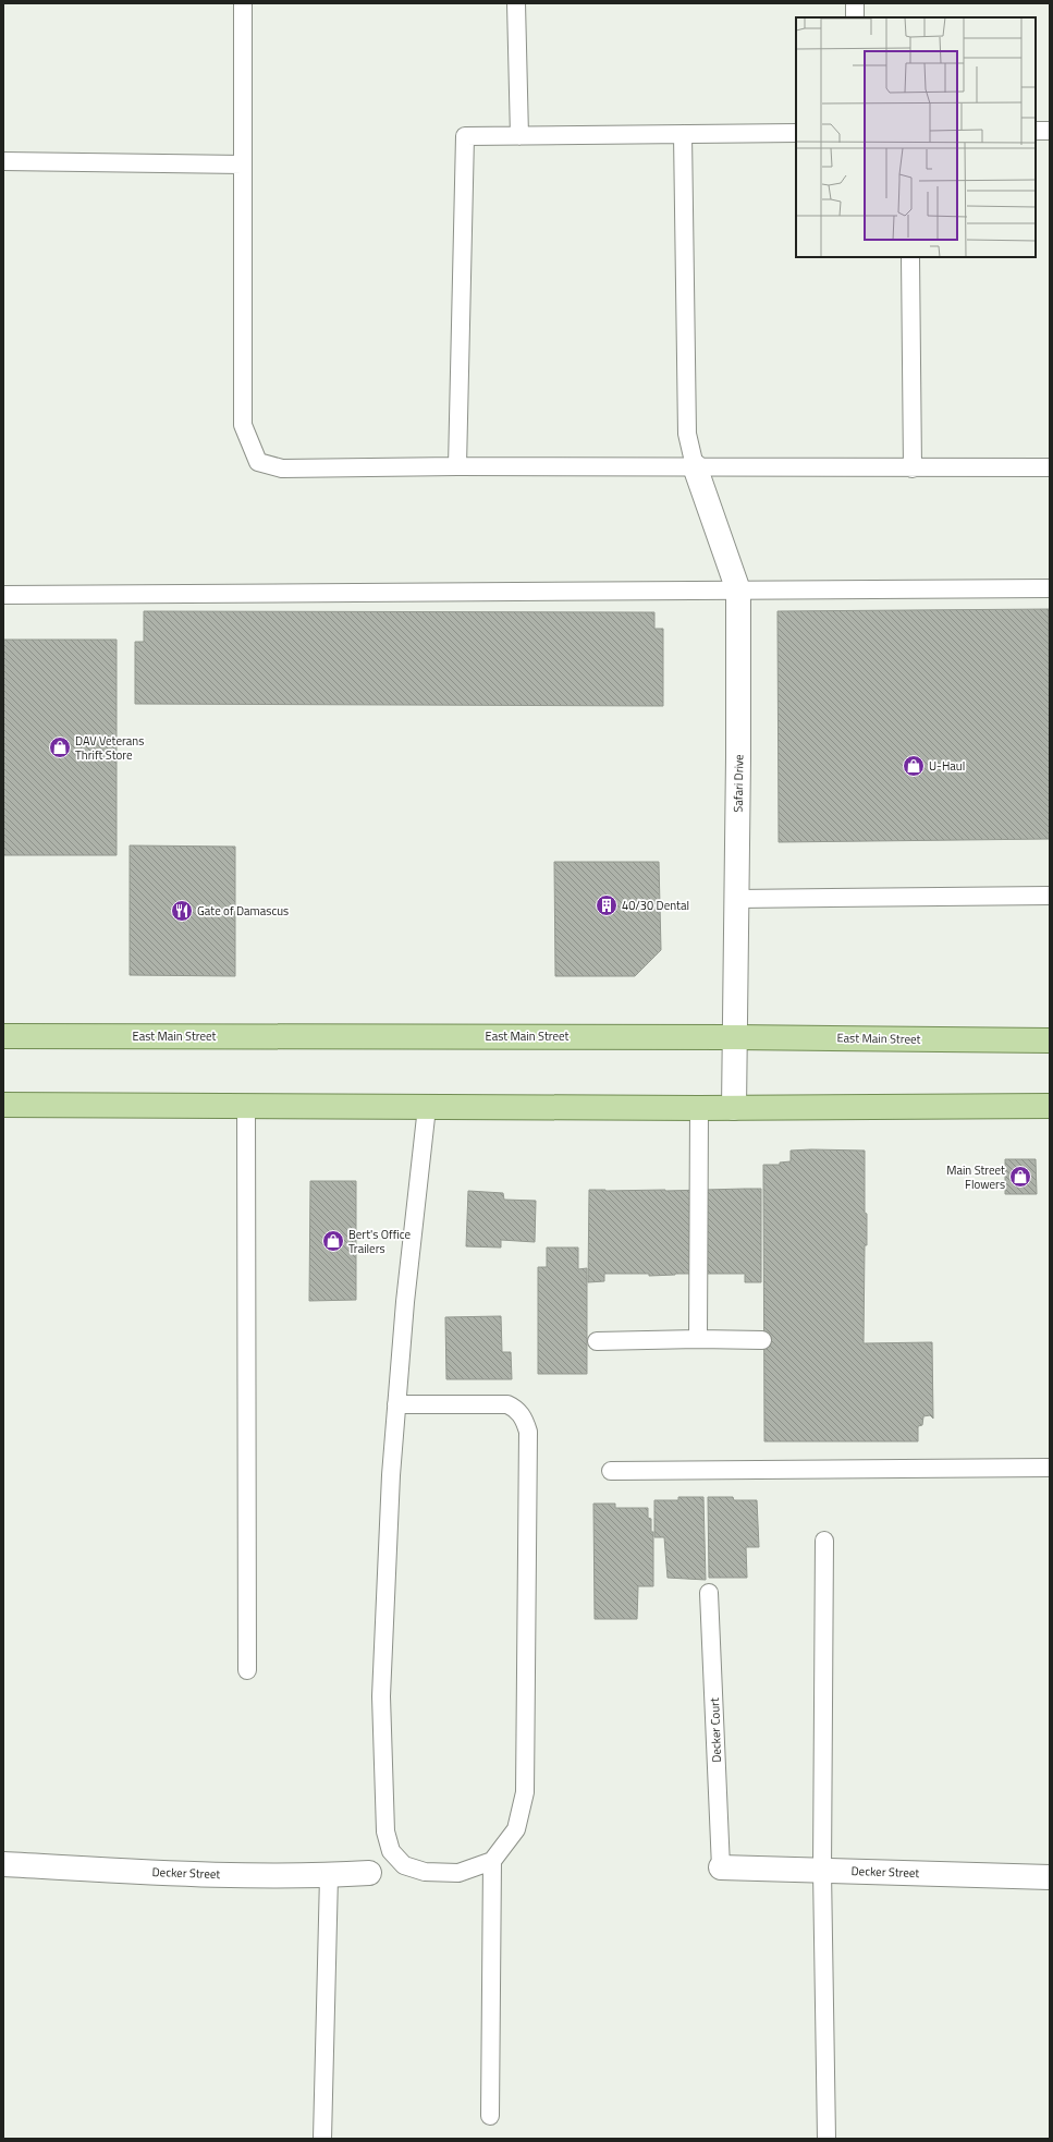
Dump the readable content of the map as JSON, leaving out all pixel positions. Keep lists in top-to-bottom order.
{
  "streets": {
    "main road": ["East Main Street"],
    "street": ["Safari Drive", "Decker Street"],
    "lane": ["Decker Court"]
  },
  "crossings": [
    ["Safari Drive", "East Main Street"],
    ["Decker Court", "Decker Street"]
  ],
  "places": {
    "shop": [
      "DAV Veterans Thrift Store",
      "U-Haul",
      "Main Street Flowers",
      "Bert's Office Trailers"
    ],
    "building": ["40/30 Dental"],
    "restaurant": ["Gate of Damascus"]
  }
}
